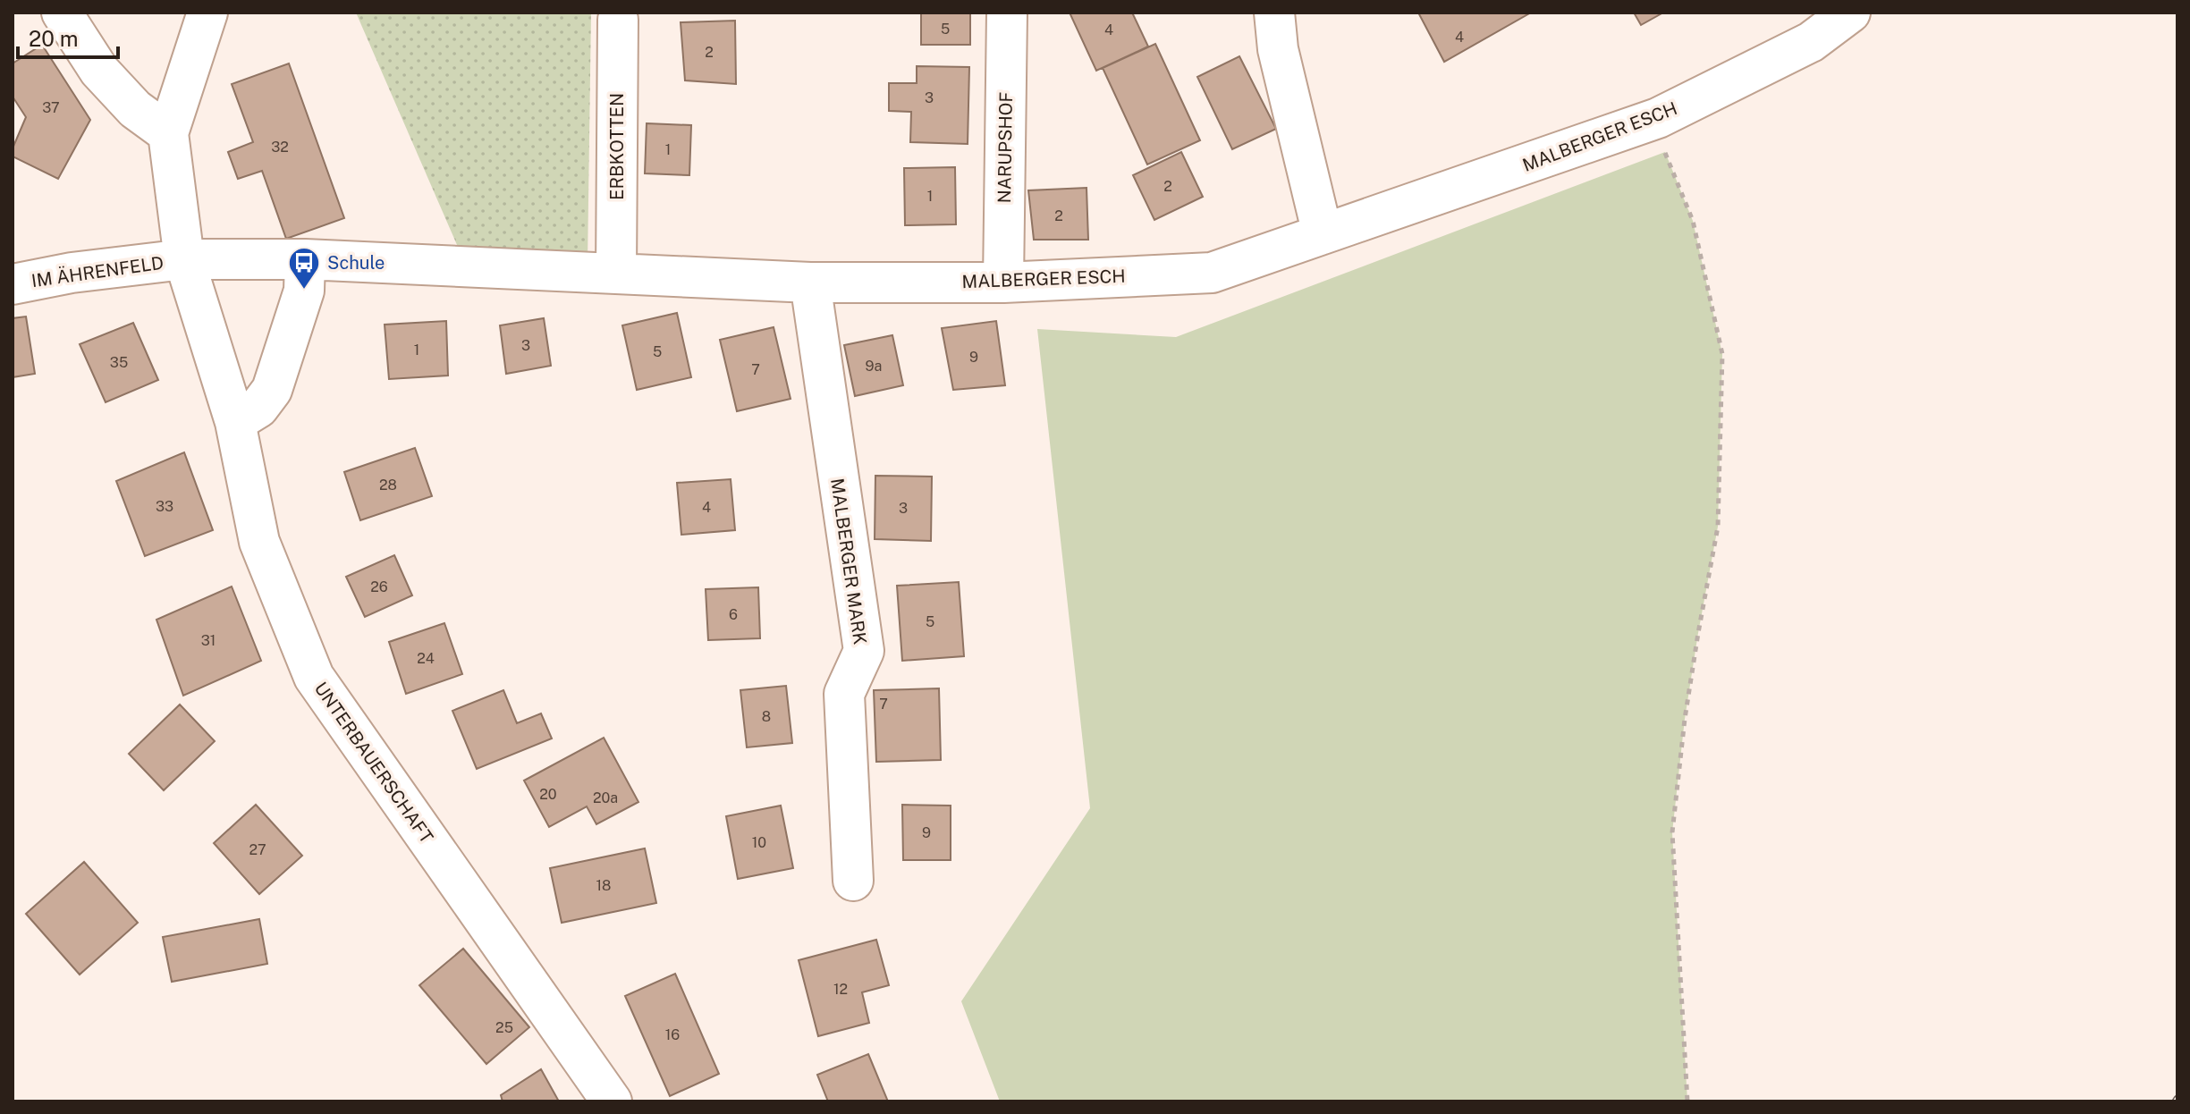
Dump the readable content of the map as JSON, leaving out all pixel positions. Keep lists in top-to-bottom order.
{
  "streets": {
    "street": [
      "MALBERGER ESCH",
      "ERBKOTTEN",
      "NARUPSHOF",
      "IM ÄHRENFELD",
      "MALBERGER MARK",
      "UNTERBAUERSCHAFT"
    ]
  },
  "crossings": [
    ["MALBERGER ESCH", "ERBKOTTEN"],
    ["MALBERGER ESCH", "NARUPSHOF"],
    ["MALBERGER ESCH", "IM ÄHRENFELD"],
    ["MALBERGER ESCH", "MALBERGER MARK"],
    ["MALBERGER ESCH", "UNTERBAUERSCHAFT"],
    ["IM ÄHRENFELD", "UNTERBAUERSCHAFT"]
  ],
  "places": {
    "bus stop": ["Schule"]
  },
  "house_numbers": [
    "5",
    "4",
    "4",
    "2",
    "3",
    "37",
    "32",
    "1",
    "2",
    "1",
    "2",
    "3",
    "1",
    "5",
    "9",
    "35",
    "9a",
    "7",
    "28",
    "33",
    "4",
    "3",
    "26",
    "6",
    "5",
    "31",
    "24",
    "7",
    "8",
    "20",
    "20a",
    "9",
    "10",
    "27",
    "18",
    "12",
    "25",
    "16"
  ],
  "scale_bar": "20 m"
}
